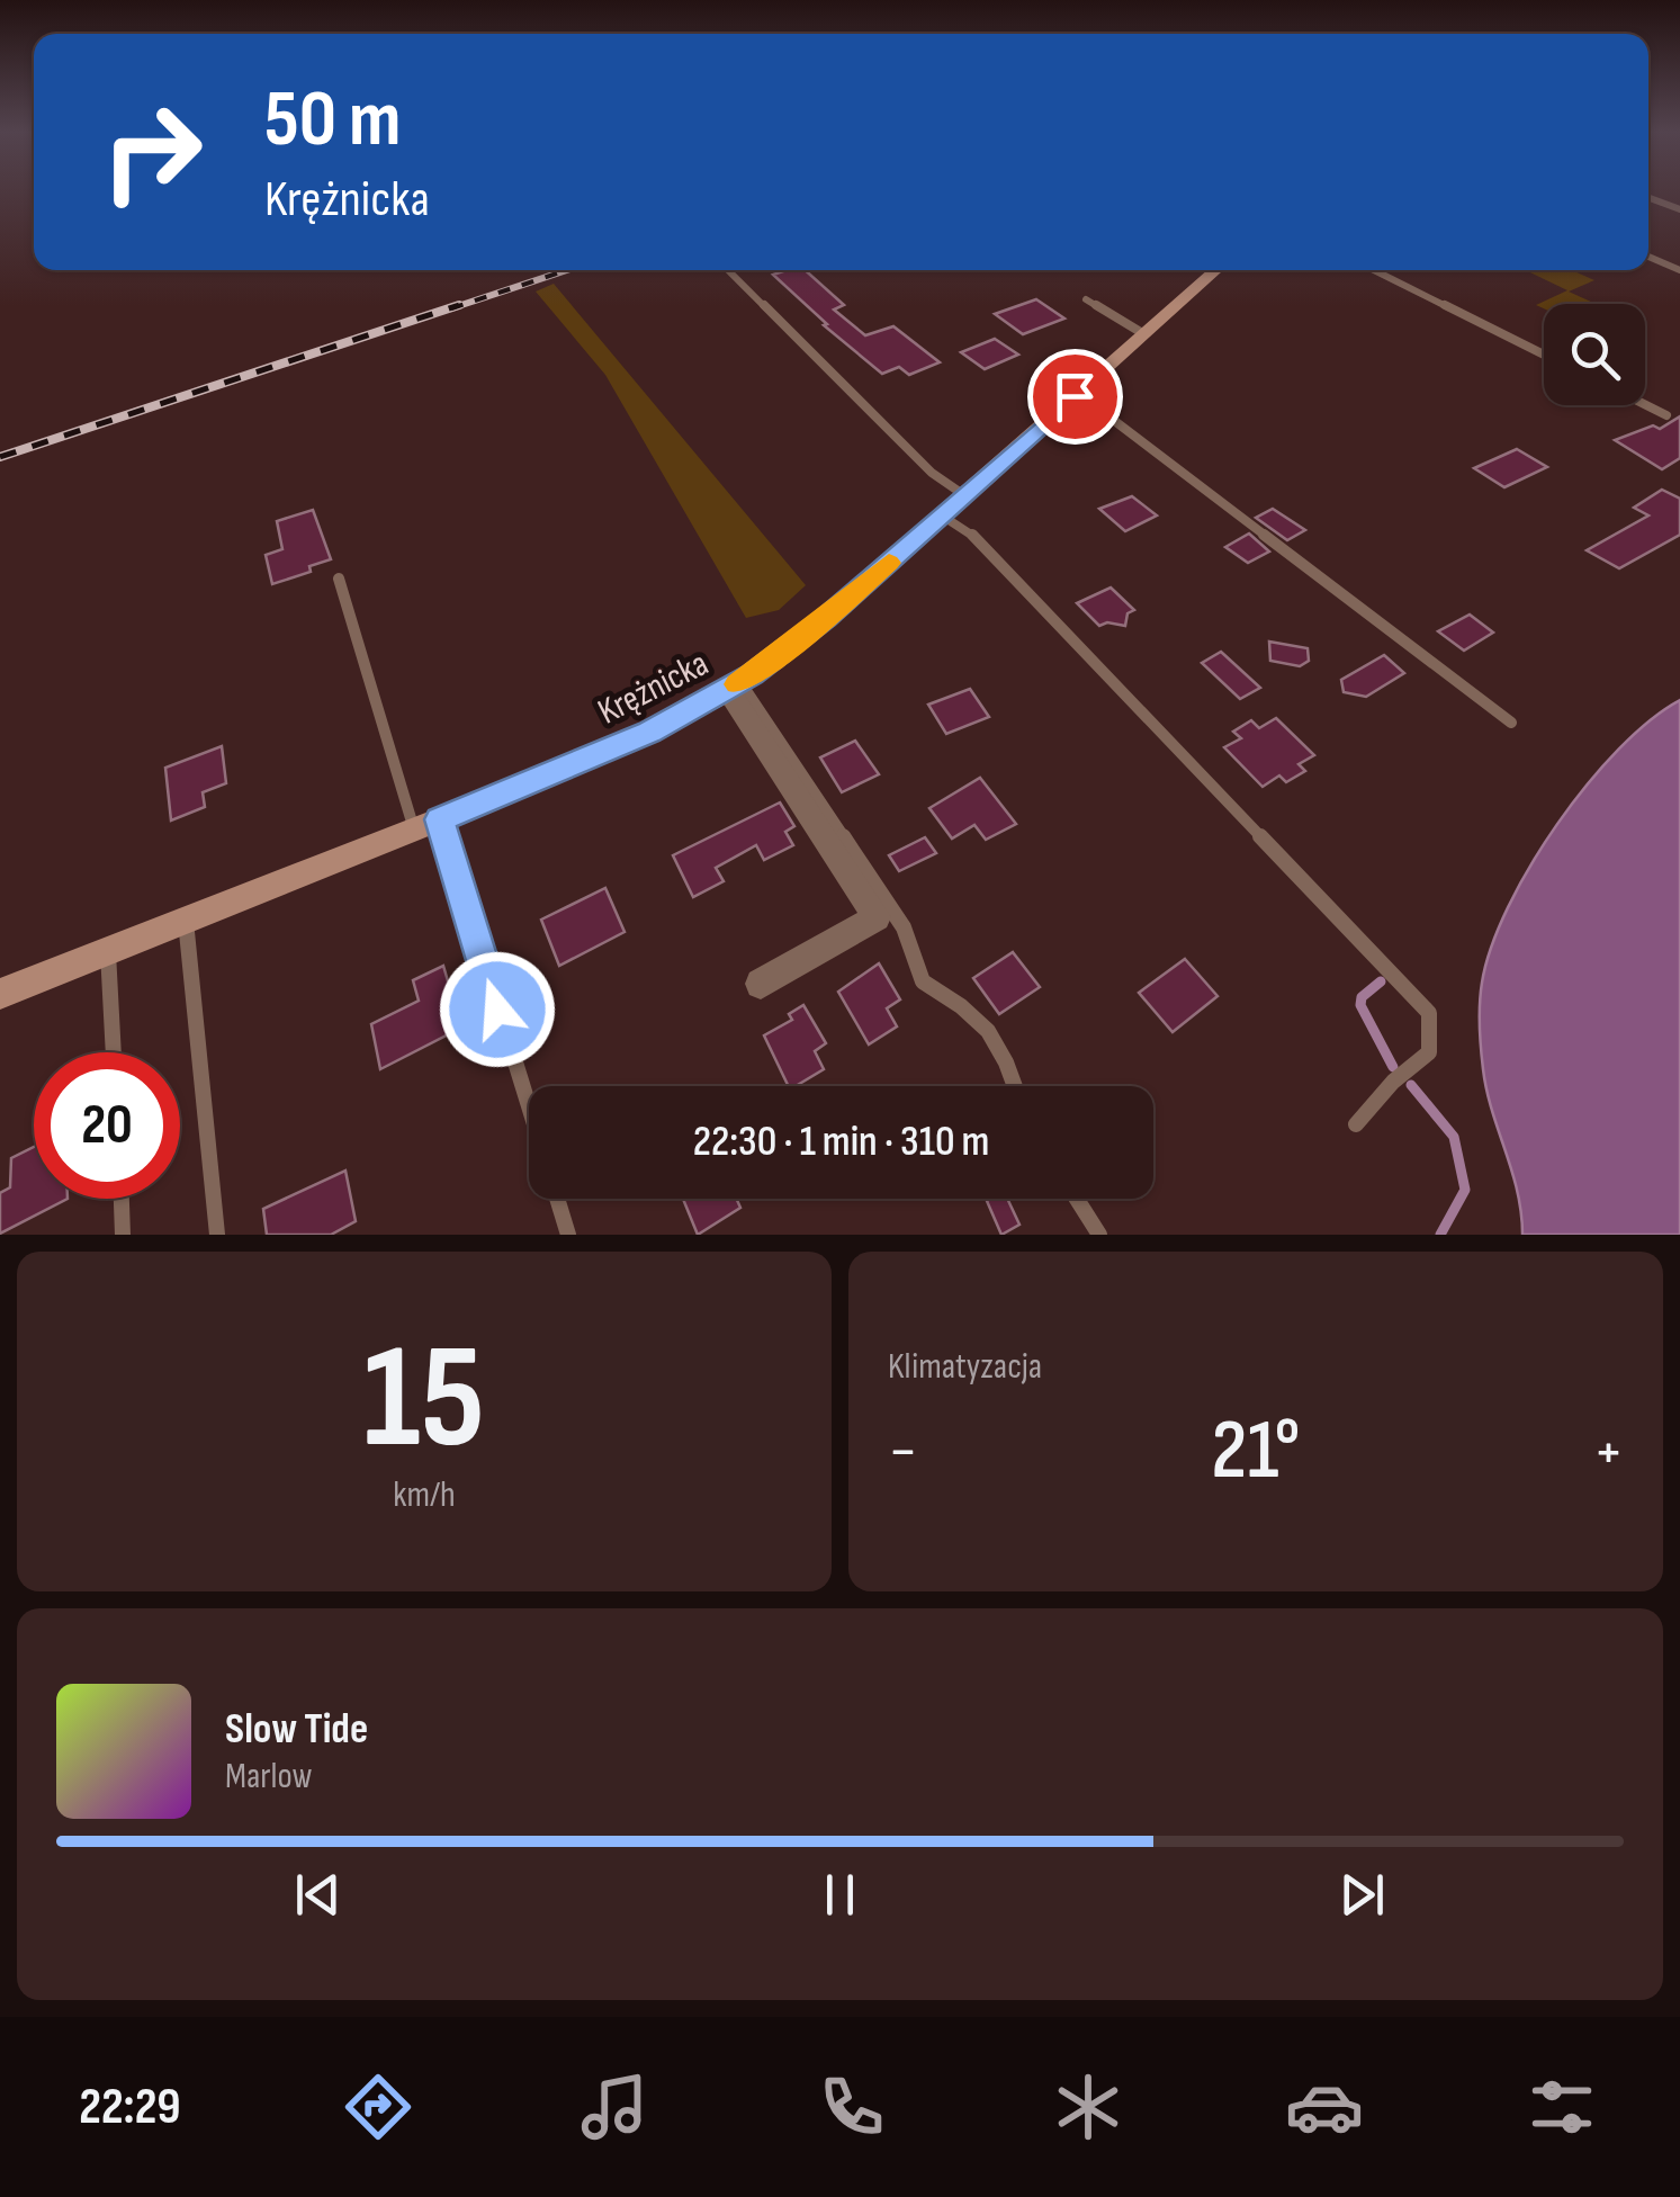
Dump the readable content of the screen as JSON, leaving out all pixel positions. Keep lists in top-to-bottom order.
{
  "streets": {
    "street": ["Krężnicka"]
  },
  "page": {
    "turn": ["50 m", "Krężnicka"],
    "limit": "20",
    "trip": "22:30 · 1 min · 310 m",
    "tile": [
      ["15", "km/h"],
      "Klimatyzacja"
    ],
    "heat": ["−", "21°", "+"],
    "song": ["Slow Tide", "Marlow"],
    "tabs": "22:29"
  }
}
